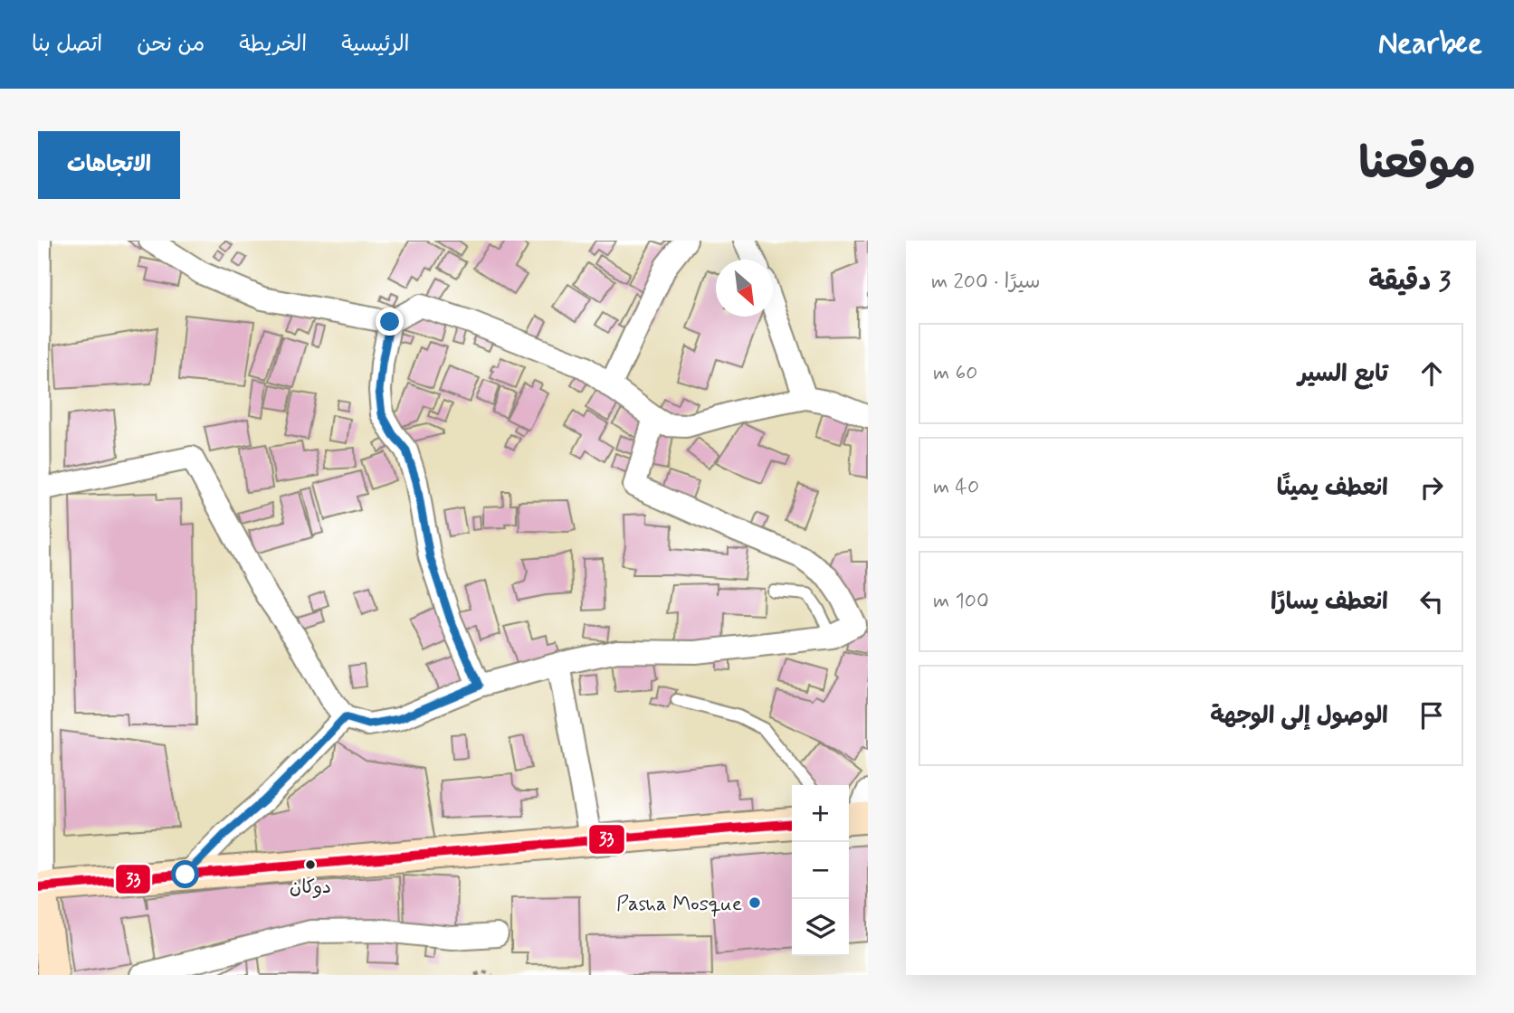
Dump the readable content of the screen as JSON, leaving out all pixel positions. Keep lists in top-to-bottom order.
{
  "places": ["دوكان", "Pasha Mosque"],
  "lines": ["transit line 33"],
  "north": "bottom right",
  "page": {
    "header": "Nearbee",
    "nav": [
      "الرئيسية",
      "الخريطة",
      "من نحن",
      "اتصل بنا"
    ],
    "title": "موقعنا",
    "buttons": "الاتجاهات",
    "heading": ["3 دقيقة", "سيرًا · 200 m"],
    "list": [
      ["تابع السير", "60 m"],
      ["انعطف يمينًا", "40 m"],
      ["انعطف يسارًا", "100 m"],
      "الوصول إلى الوجهة"
    ],
    "map_buttons": ["+", "−"]
  }
}
